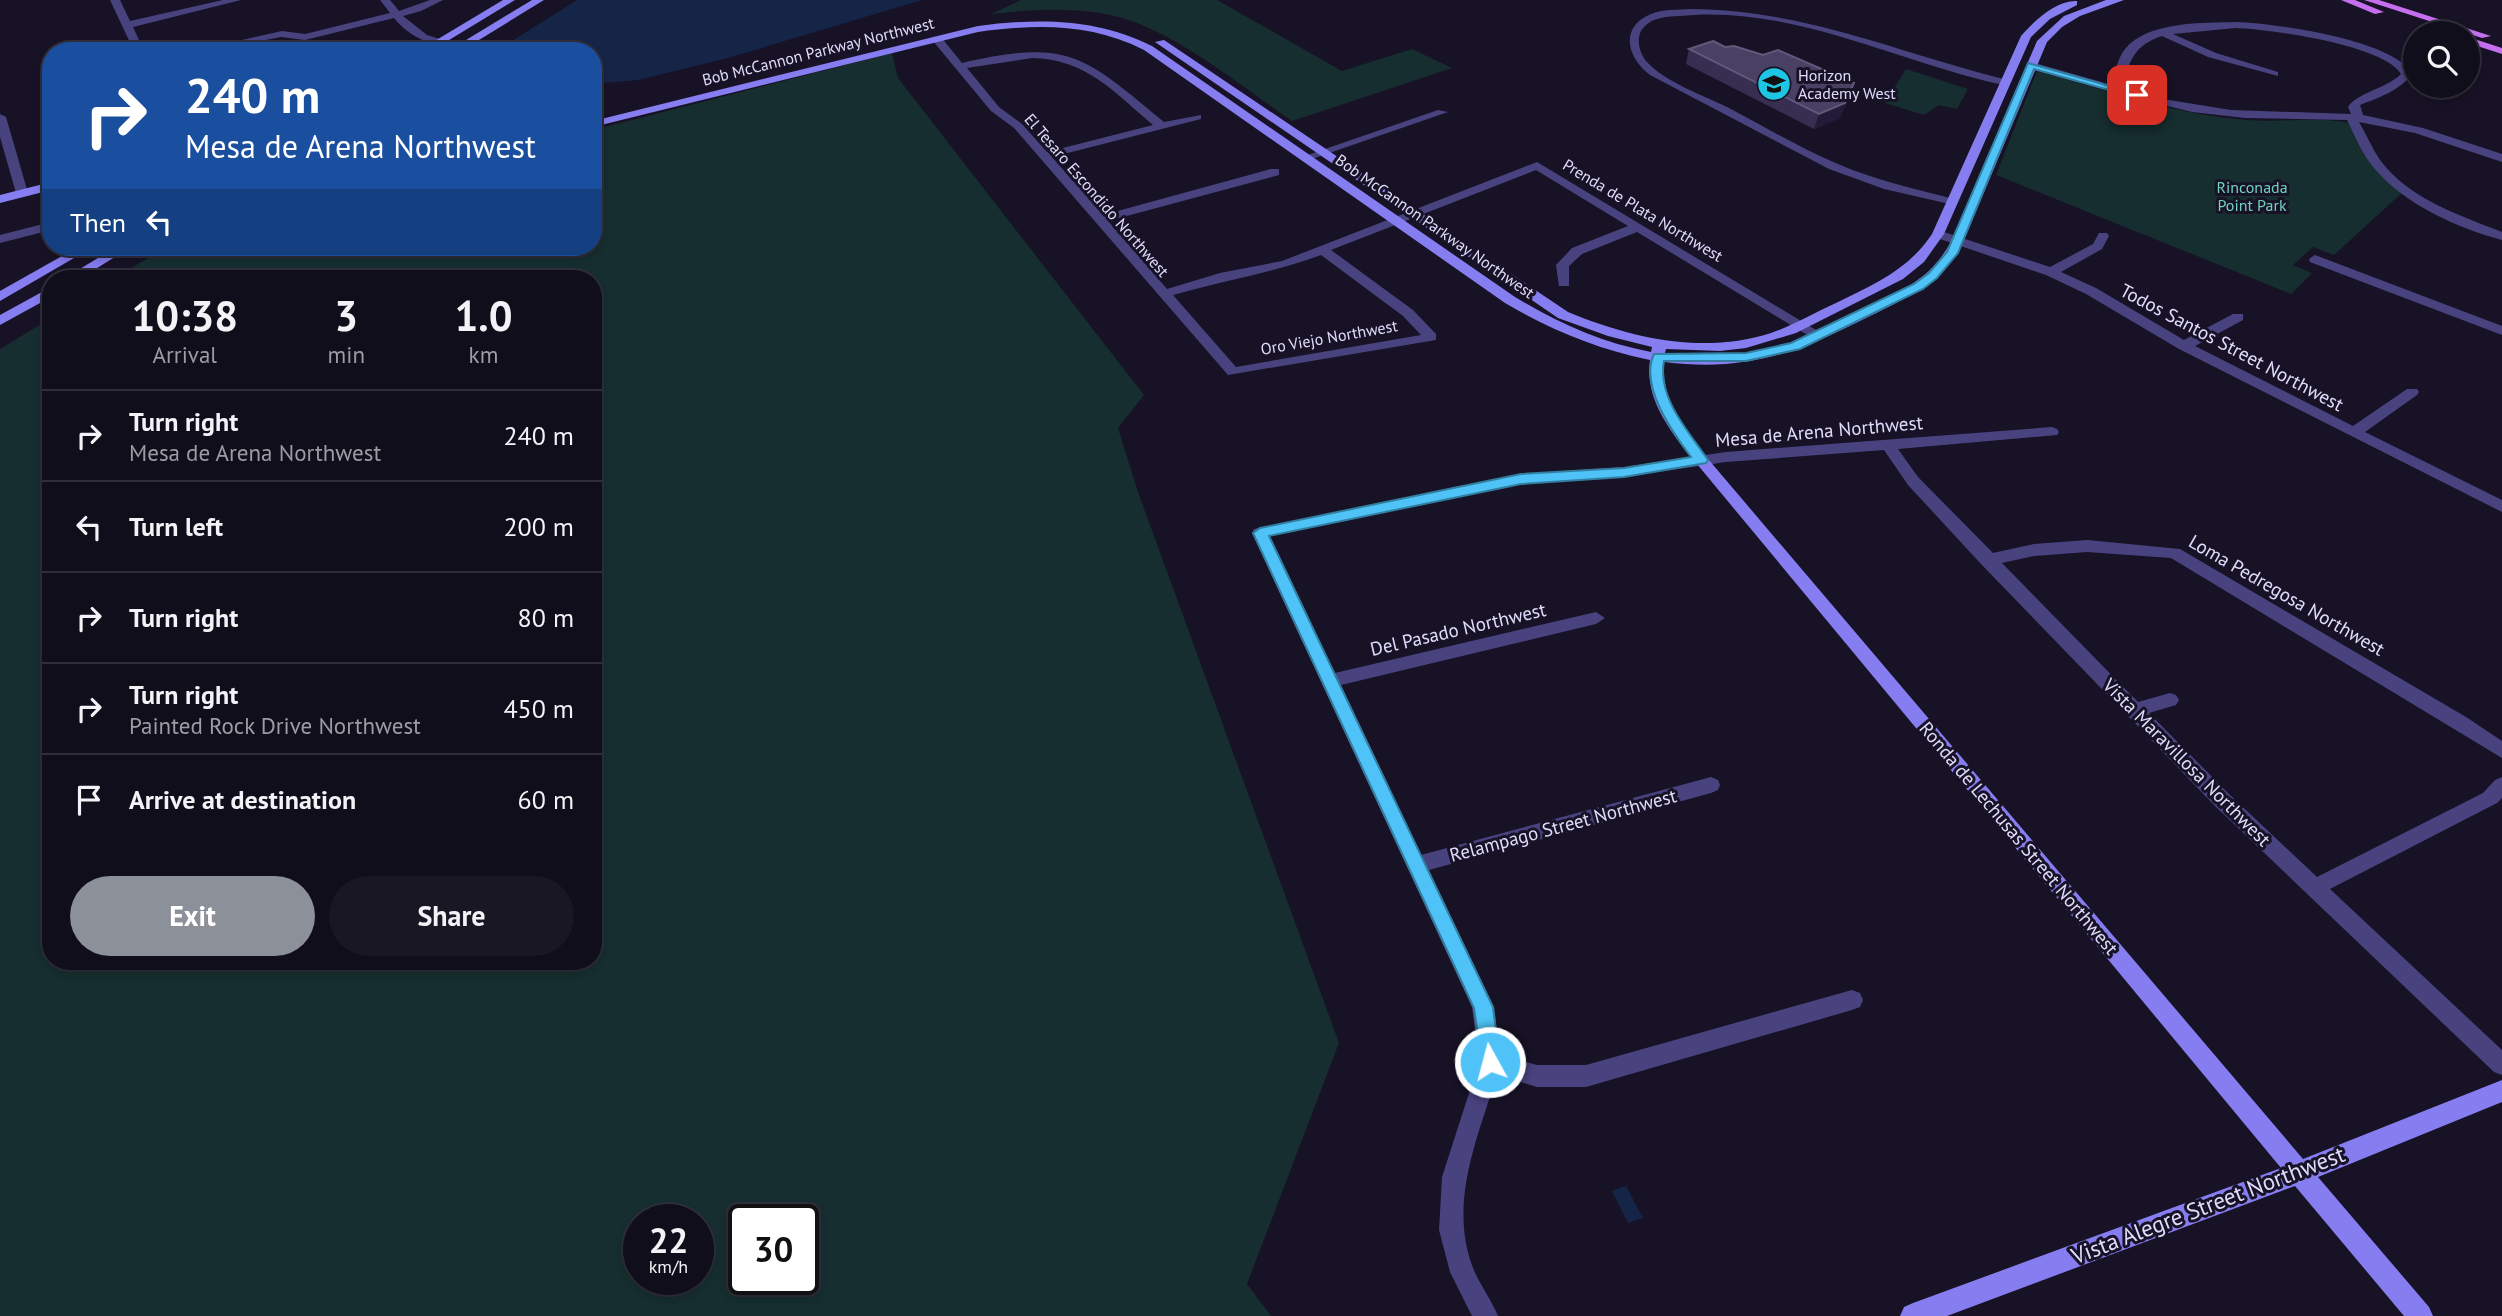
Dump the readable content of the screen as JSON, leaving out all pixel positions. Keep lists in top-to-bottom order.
{
  "streets": {
    "street": [
      "Bob McCannon Parkway Northwest",
      "El Tesaro Escondido Northwest",
      "Prenda de Plata Northwest",
      "Oro Viejo Northwest",
      "Todos Santos Street Northwest",
      "Mesa de Arena Northwest",
      "Loma Pedregosa Northwest",
      "Del Pasado Northwest",
      "Vista Maravillosa Northwest",
      "Relampago Street Northwest",
      "Ronda de Lechusas Street Northwest",
      "Vista Alegre Street Northwest"
    ]
  },
  "crossings": [
    ["Bob McCannon Parkway Northwest", "El Tesaro Escondido Northwest"],
    ["Bob McCannon Parkway Northwest", "Prenda de Plata Northwest"],
    ["Bob McCannon Parkway Northwest", "Todos Santos Street Northwest"],
    ["Bob McCannon Parkway Northwest", "Ronda de Lechusas Street Northwest"],
    ["El Tesaro Escondido Northwest", "Prenda de Plata Northwest"],
    ["El Tesaro Escondido Northwest", "Oro Viejo Northwest"],
    ["Prenda de Plata Northwest", "Oro Viejo Northwest"],
    ["Mesa de Arena Northwest", "Del Pasado Northwest"],
    ["Mesa de Arena Northwest", "Vista Maravillosa Northwest"],
    ["Mesa de Arena Northwest", "Ronda de Lechusas Street Northwest"],
    ["Loma Pedregosa Northwest", "Vista Maravillosa Northwest"],
    ["Ronda de Lechusas Street Northwest", "Vista Alegre Street Northwest"]
  ],
  "parks": ["Rinconada Point Park"],
  "places": {
    "school or university": ["Horizon Academy West"]
  },
  "page": {
    "turn": ["240 m", "Mesa de Arena Northwest"],
    "then": "Then",
    "eta": [
      "10:38",
      "Arrival",
      "3",
      "min",
      "1.0",
      "km"
    ],
    "list": [
      {
        "name": "Turn right",
        "note": "Mesa de Arena Northwest",
        "value": "240 m"
      },
      {
        "name": "Turn left",
        "value": "200 m"
      },
      {
        "name": "Turn right",
        "value": "80 m"
      },
      {
        "name": "Turn right",
        "note": "Painted Rock Drive Northwest",
        "value": "450 m"
      },
      {
        "name": "Arrive at destination",
        "value": "60 m"
      }
    ],
    "buttons": ["Exit", "Share"],
    "speed": "22 km/h",
    "limit": "30"
  }
}
